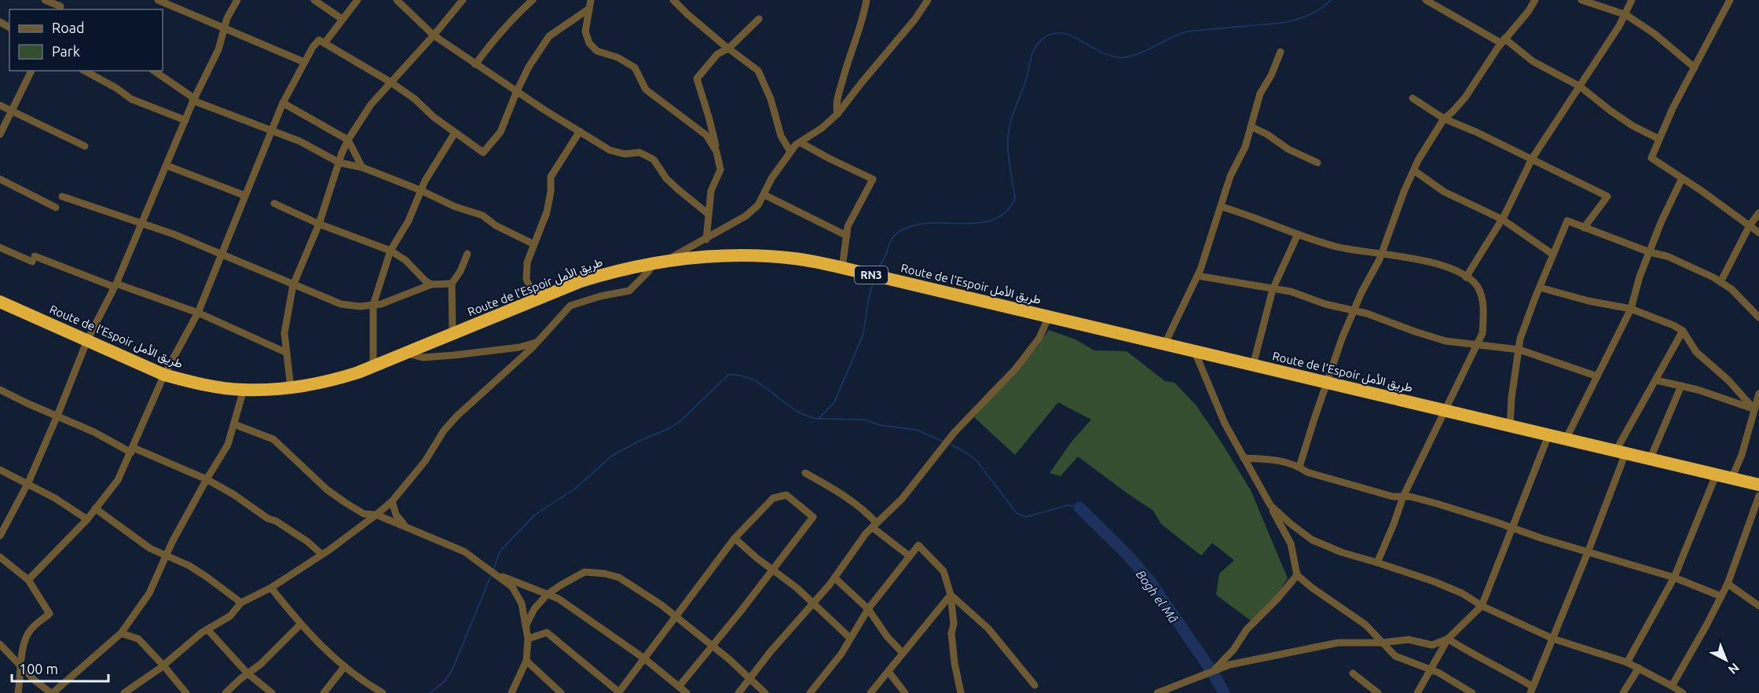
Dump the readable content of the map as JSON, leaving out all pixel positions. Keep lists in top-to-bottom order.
{
  "streets": {
    "highway": ["RN3", "Route de l’Espoir طريق الأمل"]
  },
  "water": ["Bogh el Mâ"],
  "legend": ["Road", "Park"],
  "scale_bar": "100 m",
  "north": "bottom right"
}
